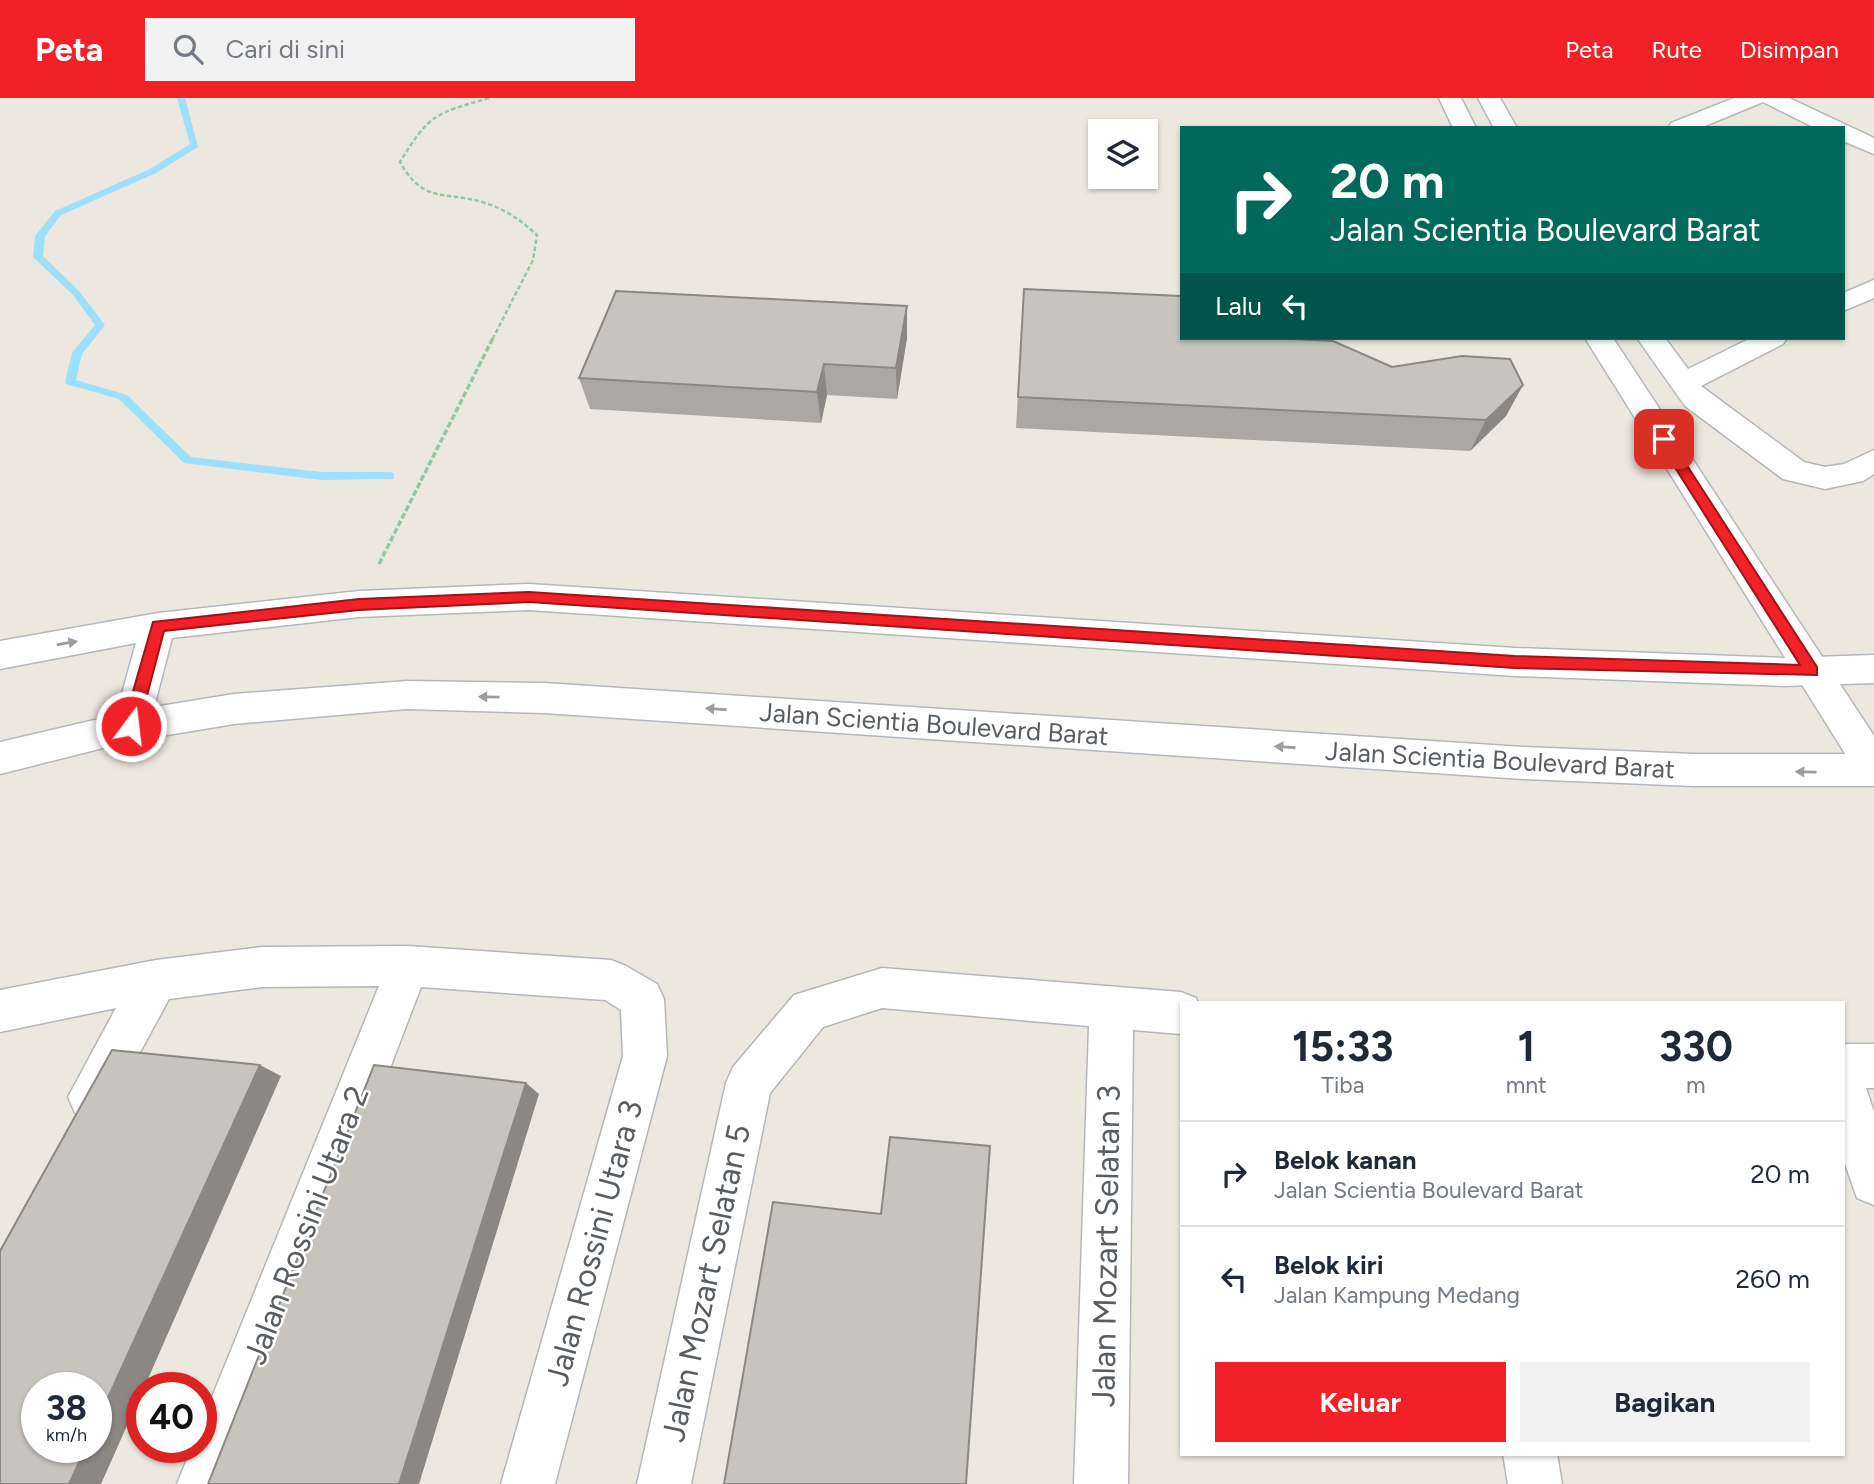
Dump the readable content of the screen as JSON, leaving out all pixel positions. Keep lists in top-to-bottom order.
{
  "streets": {
    "street": [
      "Jalan Scientia Boulevard Barat",
      "Jalan Rossini Utara 2",
      "Jalan Rossini Utara 3",
      "Jalan Mozart Selatan 3",
      "Jalan Mozart Selatan 5"
    ]
  },
  "crossings": [
    ["Jalan Rossini Utara 2", "Jalan Rossini Utara 3"],
    ["Jalan Mozart Selatan 3", "Jalan Mozart Selatan 5"]
  ],
  "page": {
    "header": "Peta",
    "search": "Cari di sini",
    "nav": ["Peta", "Rute", "Disimpan"],
    "turn": ["20 m", "Jalan Scientia Boulevard Barat"],
    "then": "Lalu",
    "eta": [
      "15:33",
      "Tiba",
      "1",
      "mnt",
      "330",
      "m"
    ],
    "list": [
      {
        "name": "Belok kanan",
        "note": "Jalan Scientia Boulevard Barat",
        "value": "20 m"
      },
      {
        "name": "Belok kiri",
        "note": "Jalan Kampung Medang",
        "value": "260 m"
      }
    ],
    "buttons": ["Keluar", "Bagikan"],
    "speed": "38 km/h",
    "limit": "40"
  }
}
